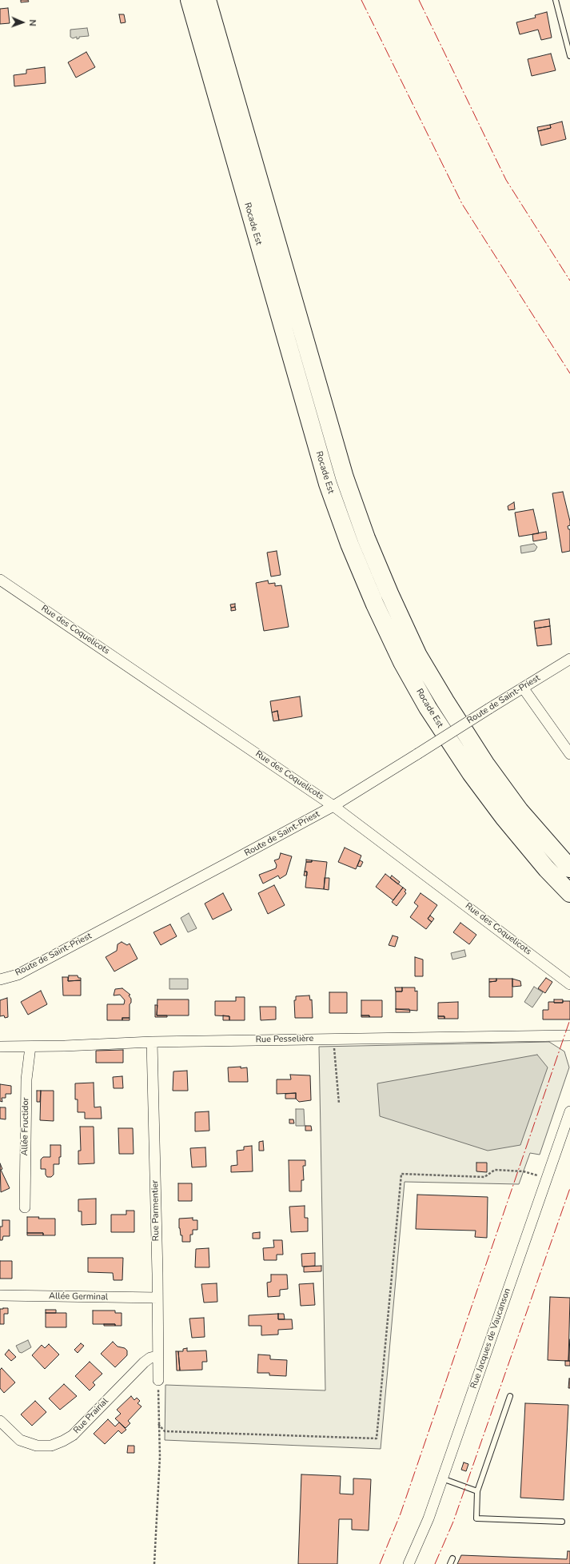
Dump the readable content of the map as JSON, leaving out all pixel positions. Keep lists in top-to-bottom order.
{
  "streets": {
    "highway": ["Rocade Est"],
    "street": [
      "Rue des Coquelicots",
      "Route de Saint-Priest",
      "Rue Pesselière",
      "Allée Fructidor",
      "Rue Parmentier",
      "Allée Germinal",
      "Rue Jacques de Vaucanson",
      "Rue Prairial"
    ]
  },
  "crossings": [
    ["Rue des Coquelicots", "Route de Saint-Priest"],
    ["Rue Pesselière", "Allée Fructidor"],
    ["Rue Pesselière", "Rue Parmentier"],
    ["Rue Parmentier", "Allée Germinal"],
    ["Rue Parmentier", "Rue Prairial"]
  ],
  "north": "right"
}
